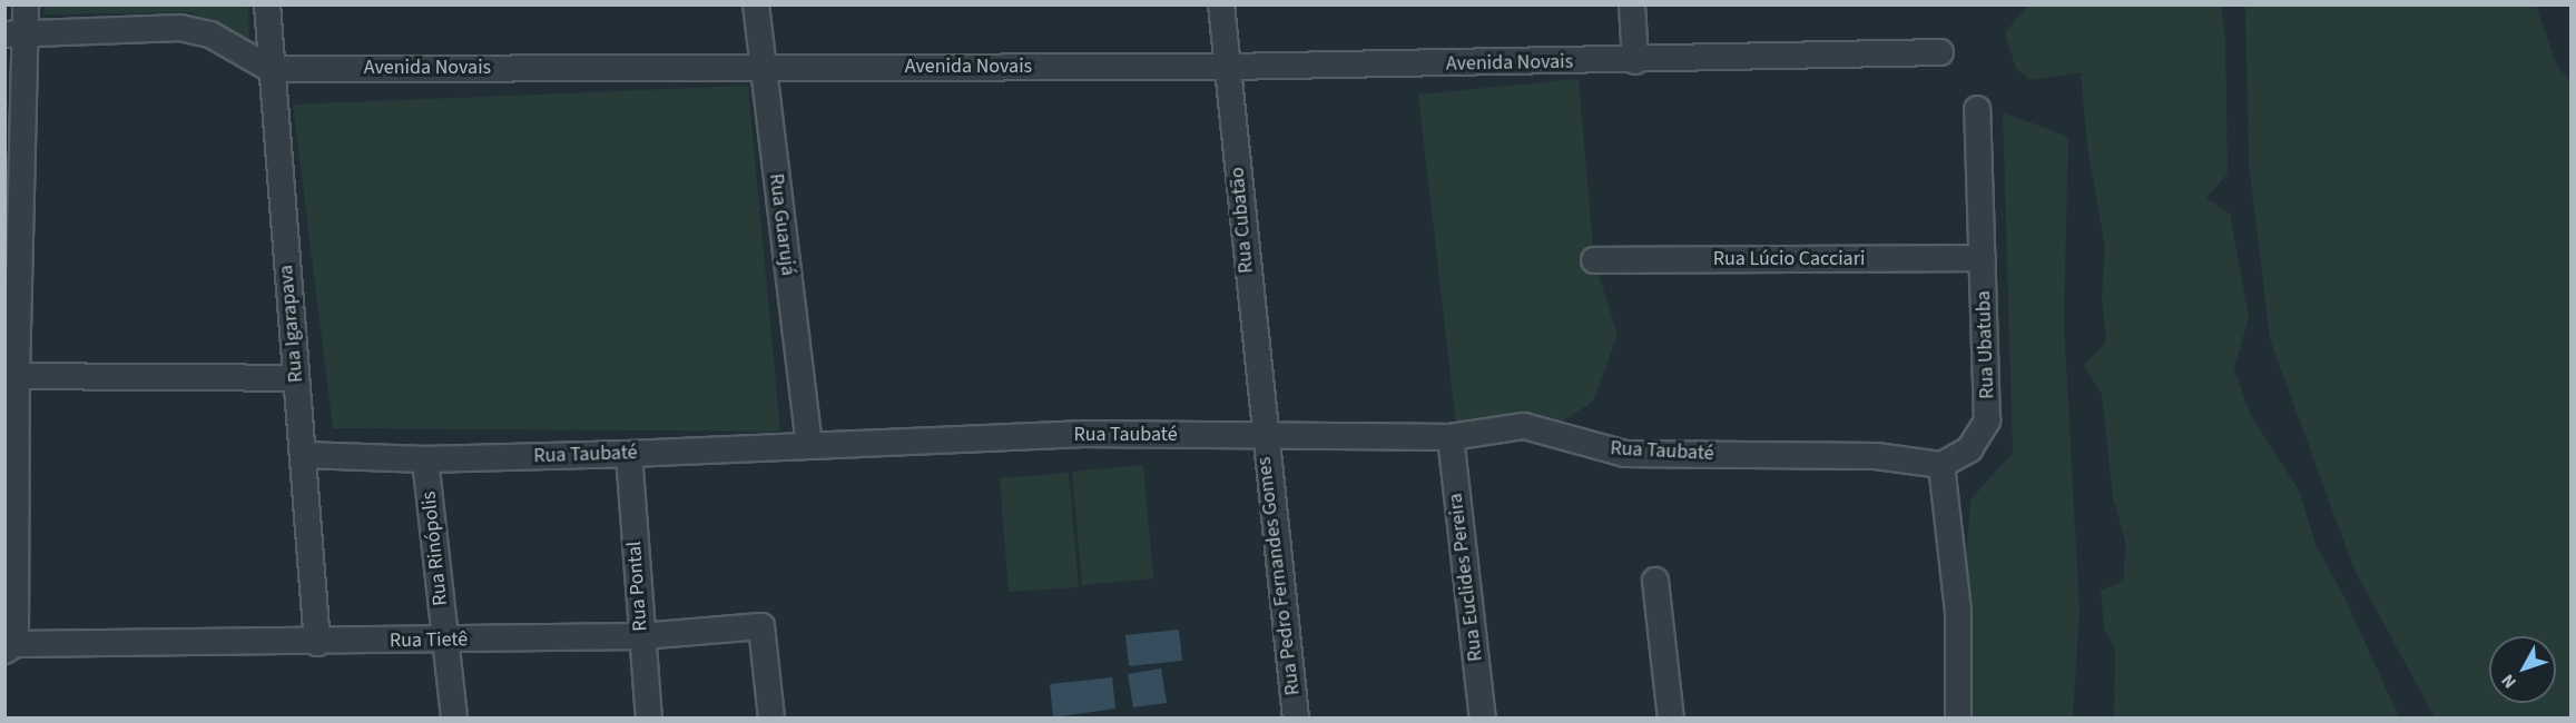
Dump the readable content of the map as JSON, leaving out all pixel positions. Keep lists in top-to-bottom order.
{
  "streets": {
    "street": [
      "Avenida Novais",
      "Rua Cubatão",
      "Rua Guarujá",
      "Rua Lúcio Cacciari",
      "Rua Igarapava",
      "Rua Ubatuba",
      "Rua Taubaté",
      "Rua Rinópolis",
      "Rua Pedro Fernandes Gomes",
      "Rua Euclides Pereira",
      "Rua Pontal",
      "Rua Tietê"
    ]
  },
  "crossings": [
    ["Avenida Novais", "Rua Cubatão"],
    ["Avenida Novais", "Rua Guarujá"],
    ["Avenida Novais", "Rua Igarapava"],
    ["Rua Cubatão", "Rua Taubaté"],
    ["Rua Cubatão", "Rua Pedro Fernandes Gomes"],
    ["Rua Guarujá", "Rua Taubaté"],
    ["Rua Lúcio Cacciari", "Rua Ubatuba"],
    ["Rua Igarapava", "Rua Taubaté"],
    ["Rua Igarapava", "Rua Tietê"],
    ["Rua Ubatuba", "Rua Taubaté"],
    ["Rua Taubaté", "Rua Rinópolis"],
    ["Rua Taubaté", "Rua Pedro Fernandes Gomes"],
    ["Rua Taubaté", "Rua Euclides Pereira"],
    ["Rua Taubaté", "Rua Pontal"],
    ["Rua Rinópolis", "Rua Tietê"],
    ["Rua Pontal", "Rua Tietê"]
  ],
  "north": "bottom left"
}
